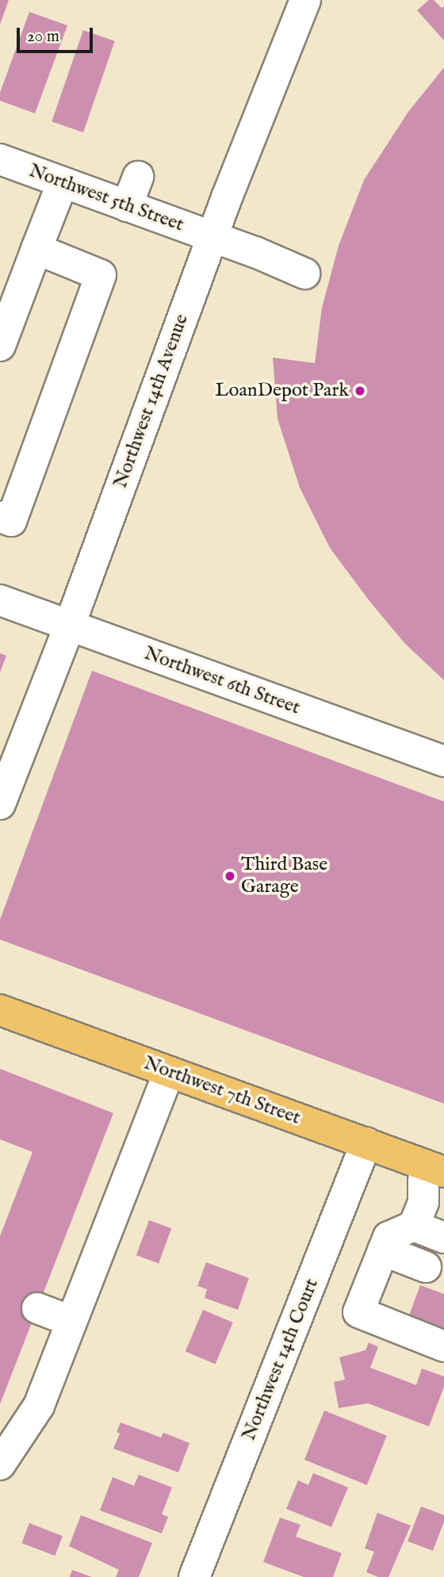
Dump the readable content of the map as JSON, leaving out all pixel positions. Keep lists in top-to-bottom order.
{
  "streets": {
    "main road": ["Northwest 7th Street"],
    "street": [
      "Northwest 5th Street",
      "Northwest 14th Avenue",
      "Northwest 6th Street",
      "Northwest 14th Court"
    ]
  },
  "crossings": [
    ["Northwest 5th Street", "Northwest 14th Avenue"],
    ["Northwest 14th Avenue", "Northwest 6th Street"],
    ["Northwest 7th Street", "Northwest 14th Court"]
  ],
  "places": ["LoanDepot Park", "Third Base Garage"],
  "scale_bar": "20 m"
}
